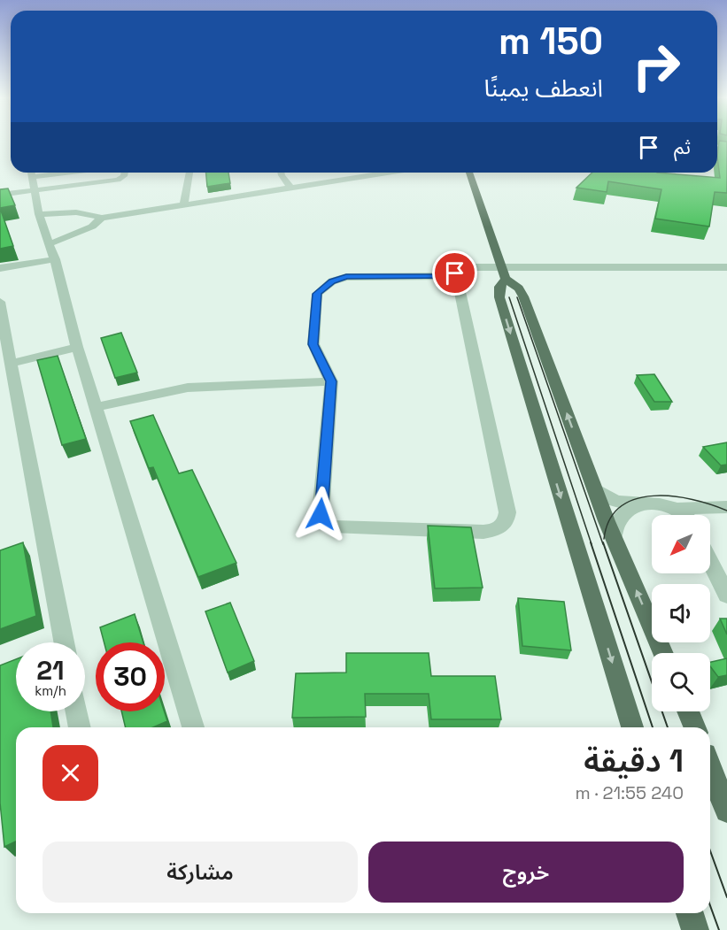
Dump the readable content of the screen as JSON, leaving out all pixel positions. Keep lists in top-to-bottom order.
{
  "north": "bottom left",
  "page": {
    "turn": ["150 m", "انعطف يمينًا"],
    "then": "ثم",
    "speed": "21 km/h",
    "limit": "30",
    "heading": ["1 دقيقة", "240 m · 21:55"],
    "buttons": ["خروج", "مشاركة"]
  }
}
